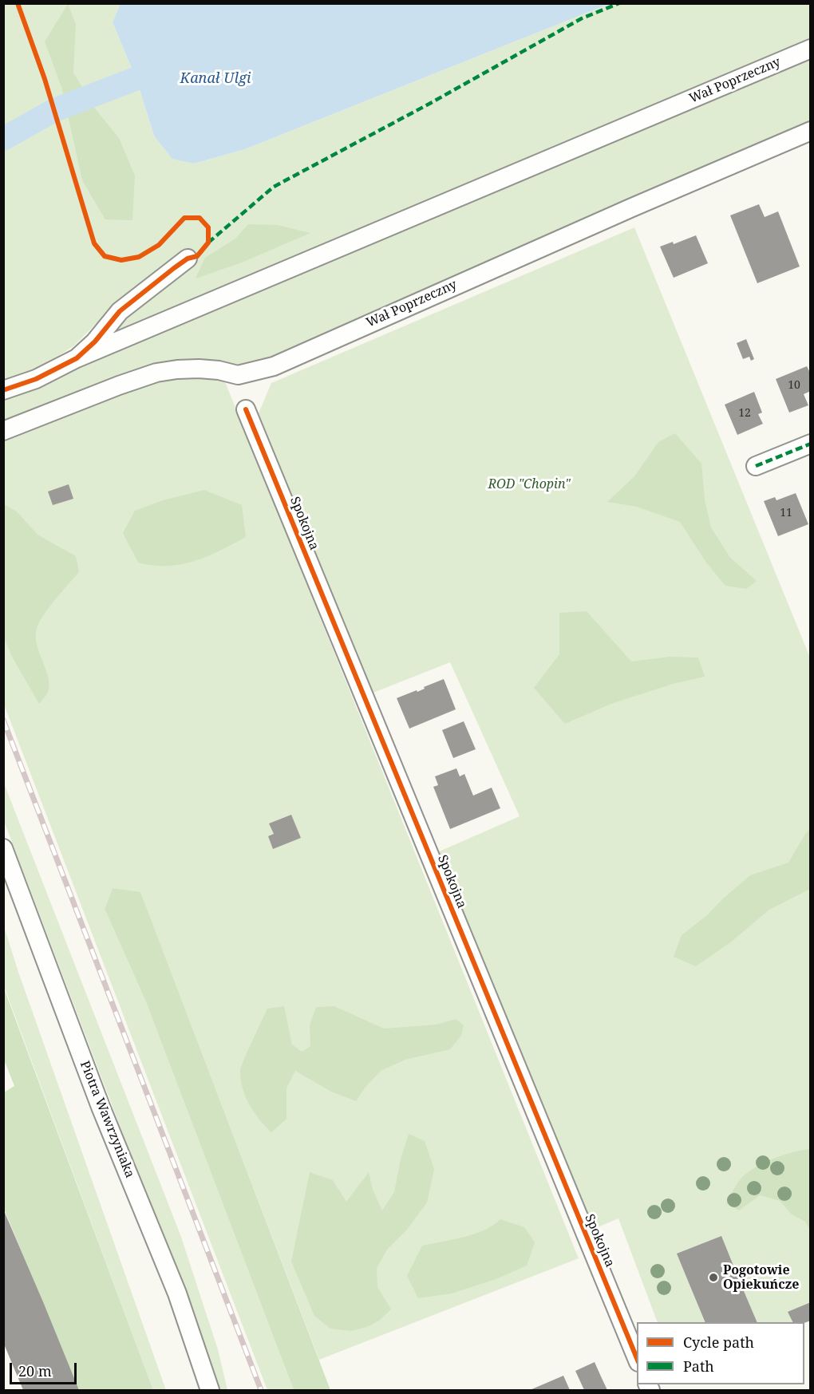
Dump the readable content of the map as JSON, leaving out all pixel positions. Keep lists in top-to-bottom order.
{
  "streets": {
    "street": ["Wał Poprzeczny", "Spokojna", "Piotra Wawrzyniaka"]
  },
  "water": ["Kanał Ulgi"],
  "parks": ["ROD \"Chopin\""],
  "places": ["Pogotowie Opiekuńcze"],
  "house_numbers": ["10", "12", "11"],
  "legend": ["Cycle path", "Path"],
  "scale_bar": "20 m"
}
